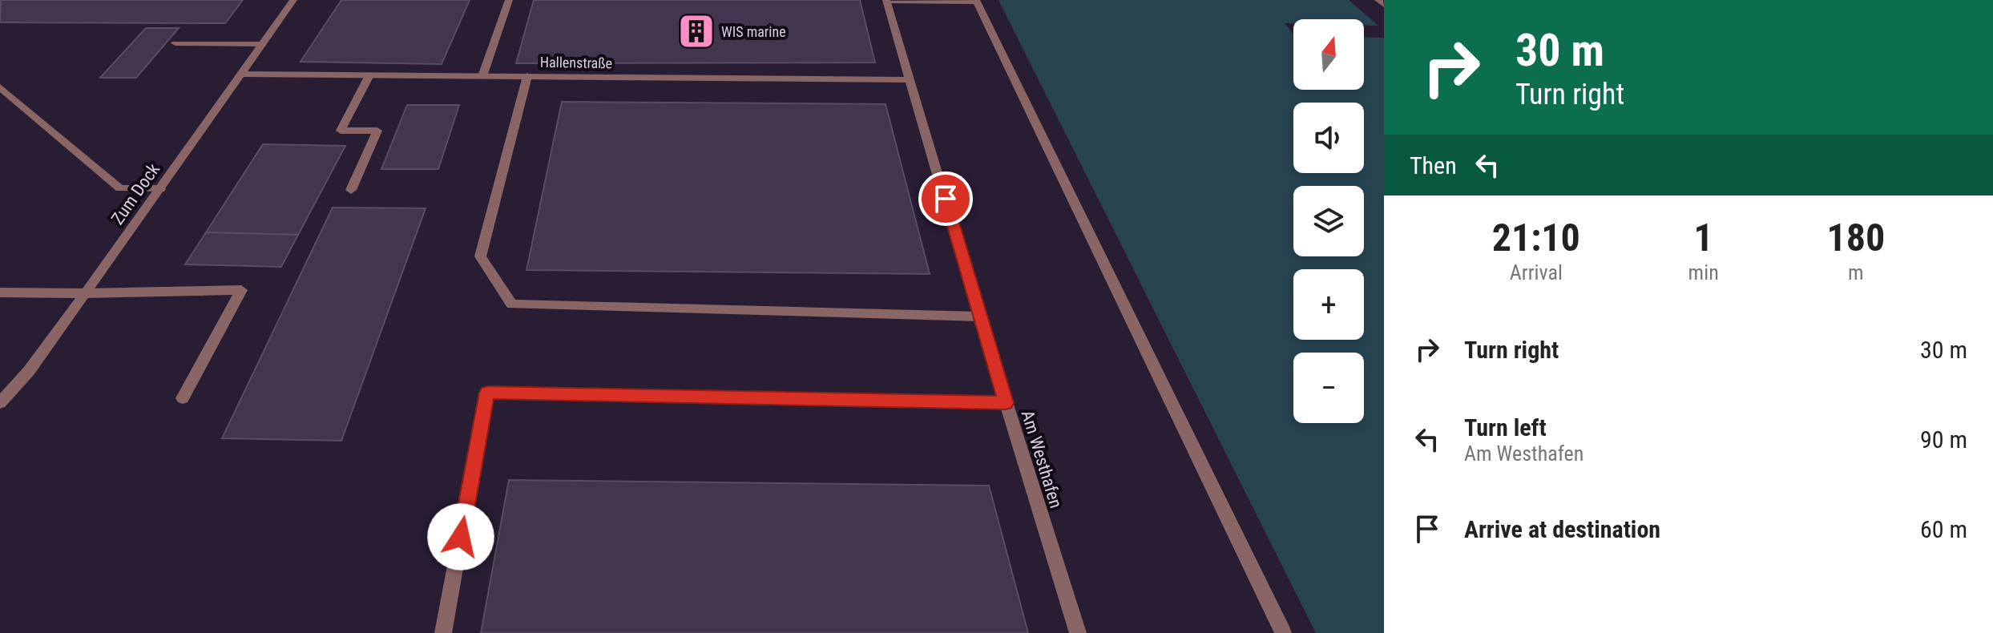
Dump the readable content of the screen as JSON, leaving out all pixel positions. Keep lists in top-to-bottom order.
{
  "streets": {
    "street": ["Hallenstraße", "Zum Dock", "Am Westhafen"]
  },
  "crossings": [
    ["Hallenstraße", "Zum Dock"],
    ["Hallenstraße", "Am Westhafen"]
  ],
  "places": {
    "building": ["WIS marine"]
  },
  "north": "top",
  "page": {
    "turn": ["30 m", "Turn right"],
    "map_buttons": ["+", "−"],
    "then": "Then",
    "eta": [
      "21:10",
      "Arrival",
      "1",
      "min",
      "180",
      "m"
    ],
    "list": [
      {
        "name": "Turn right",
        "value": "30 m"
      },
      {
        "name": "Turn left",
        "note": "Am Westhafen",
        "value": "90 m"
      },
      {
        "name": "Arrive at destination",
        "value": "60 m"
      }
    ]
  }
}
